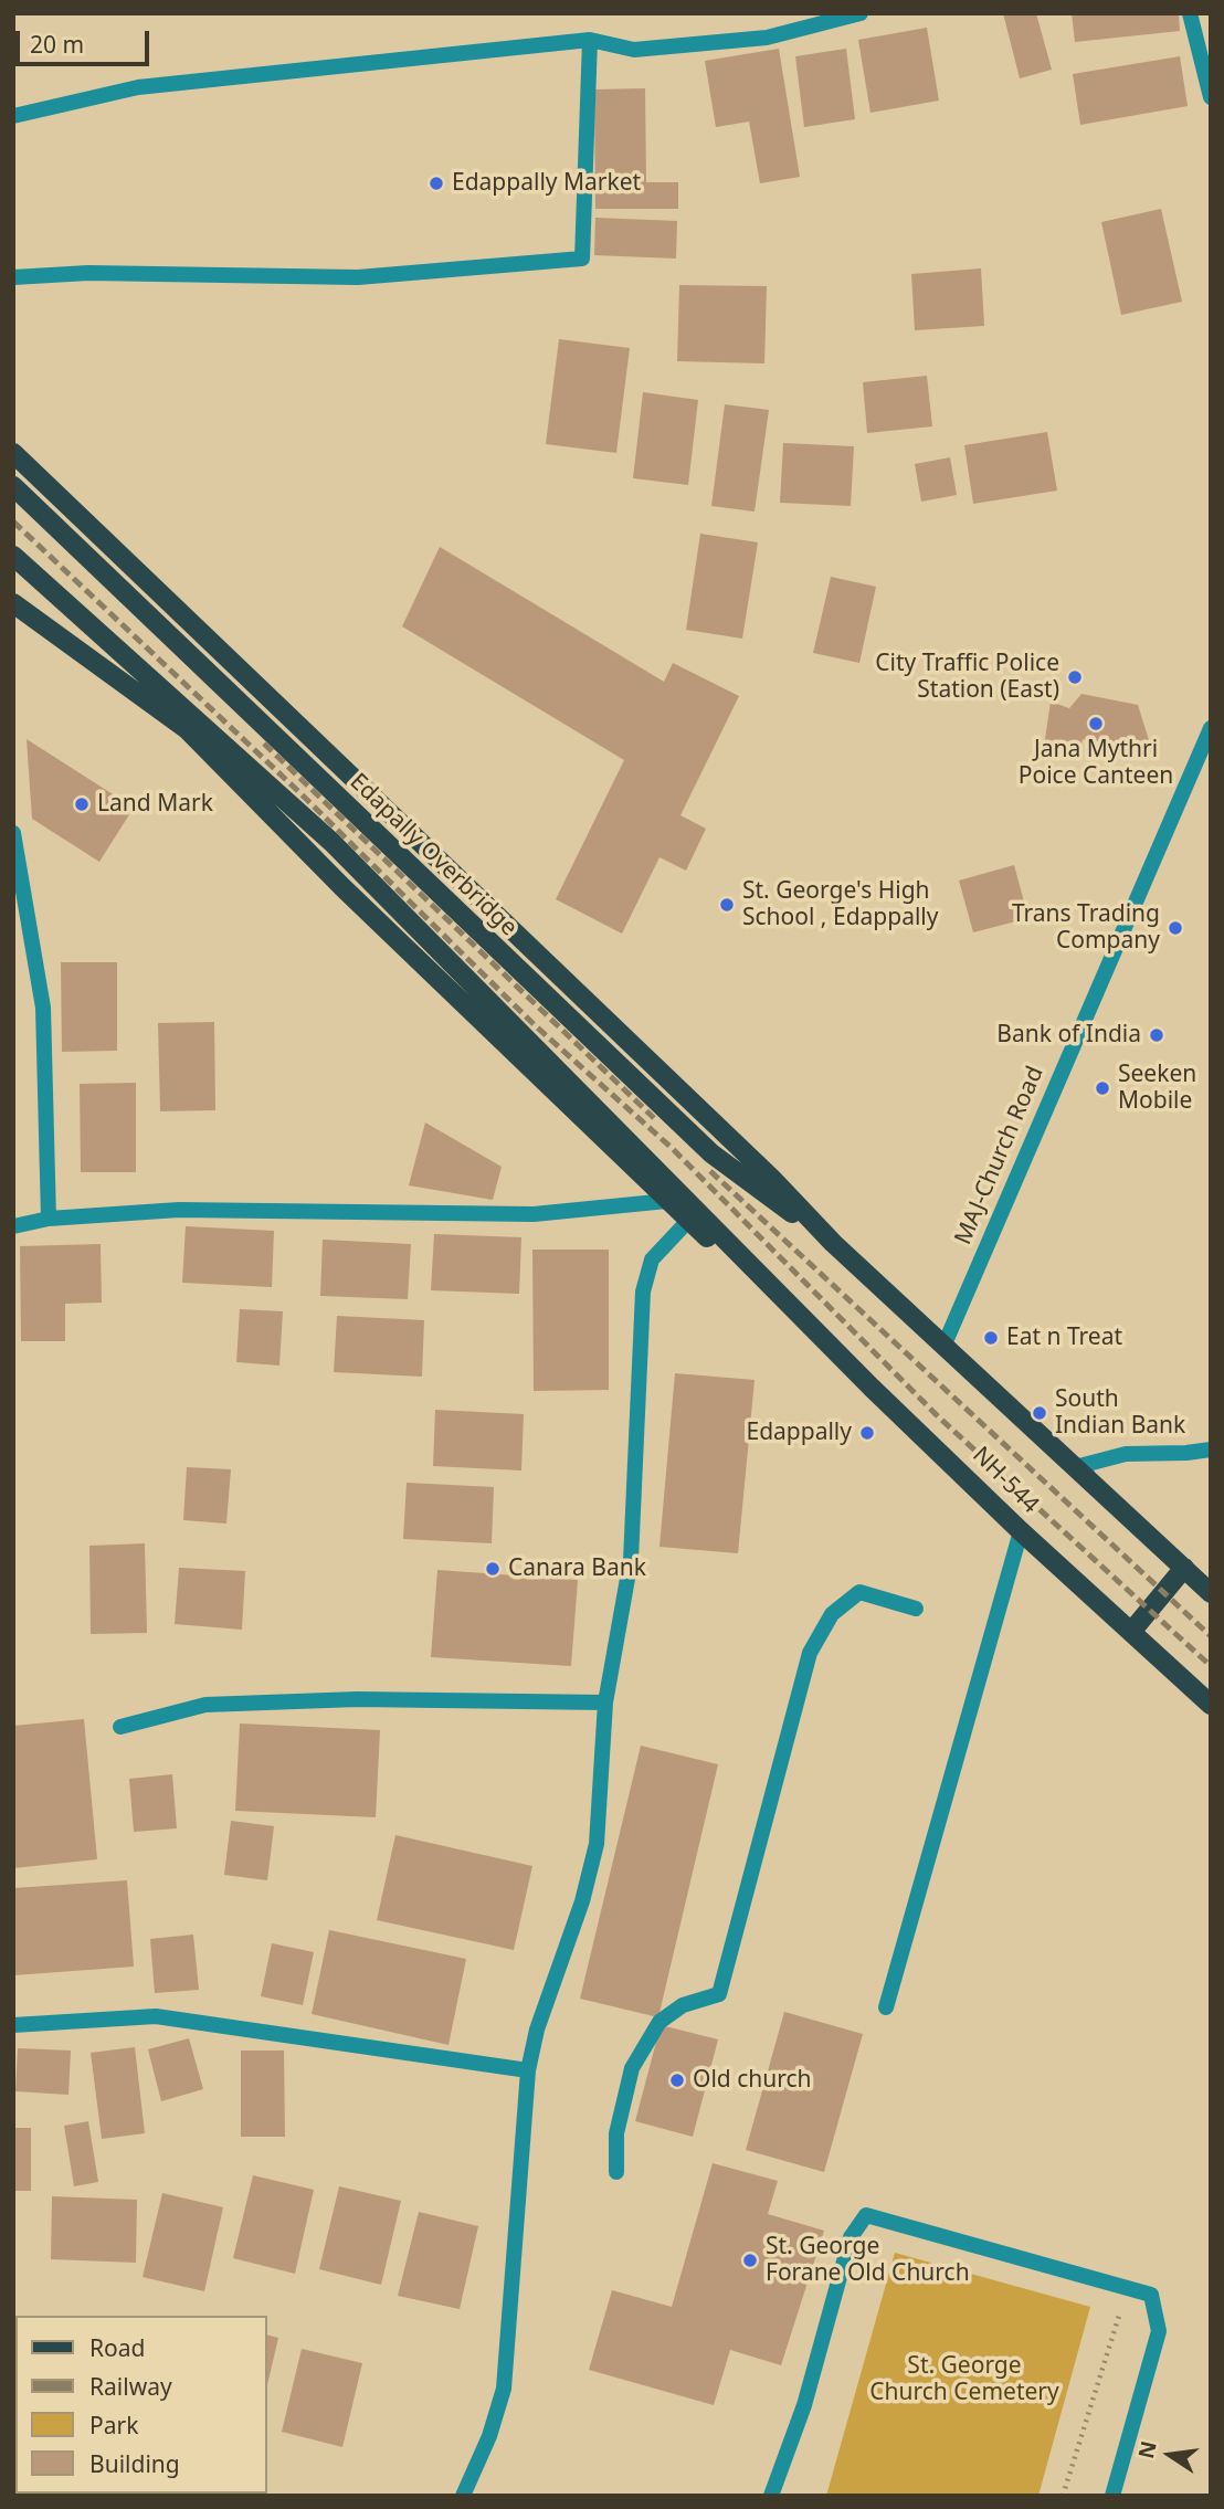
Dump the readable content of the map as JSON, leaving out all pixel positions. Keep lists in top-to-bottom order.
{
  "streets": {
    "main road": ["Edapally Overbridge", "NH-544"],
    "street": ["MAJ-Church Road"]
  },
  "parks": ["St. George Church Cemetery"],
  "places": [
    "Edappally Market",
    "City Traffic Police Station (East)",
    "Jana Mythri Poice Canteen",
    "Land Mark",
    "St. George's High School , Edappally",
    "Trans Trading Company",
    "Bank of India",
    "Seeken Mobile",
    "Eat n Treat",
    "South Indian Bank",
    "Edappally",
    "Canara Bank",
    "Old church",
    "St. George Forane Old Church"
  ],
  "legend": [
    "Road",
    "Railway",
    "Park",
    "Building"
  ],
  "scale_bar": "20 m",
  "north": "left"
}
